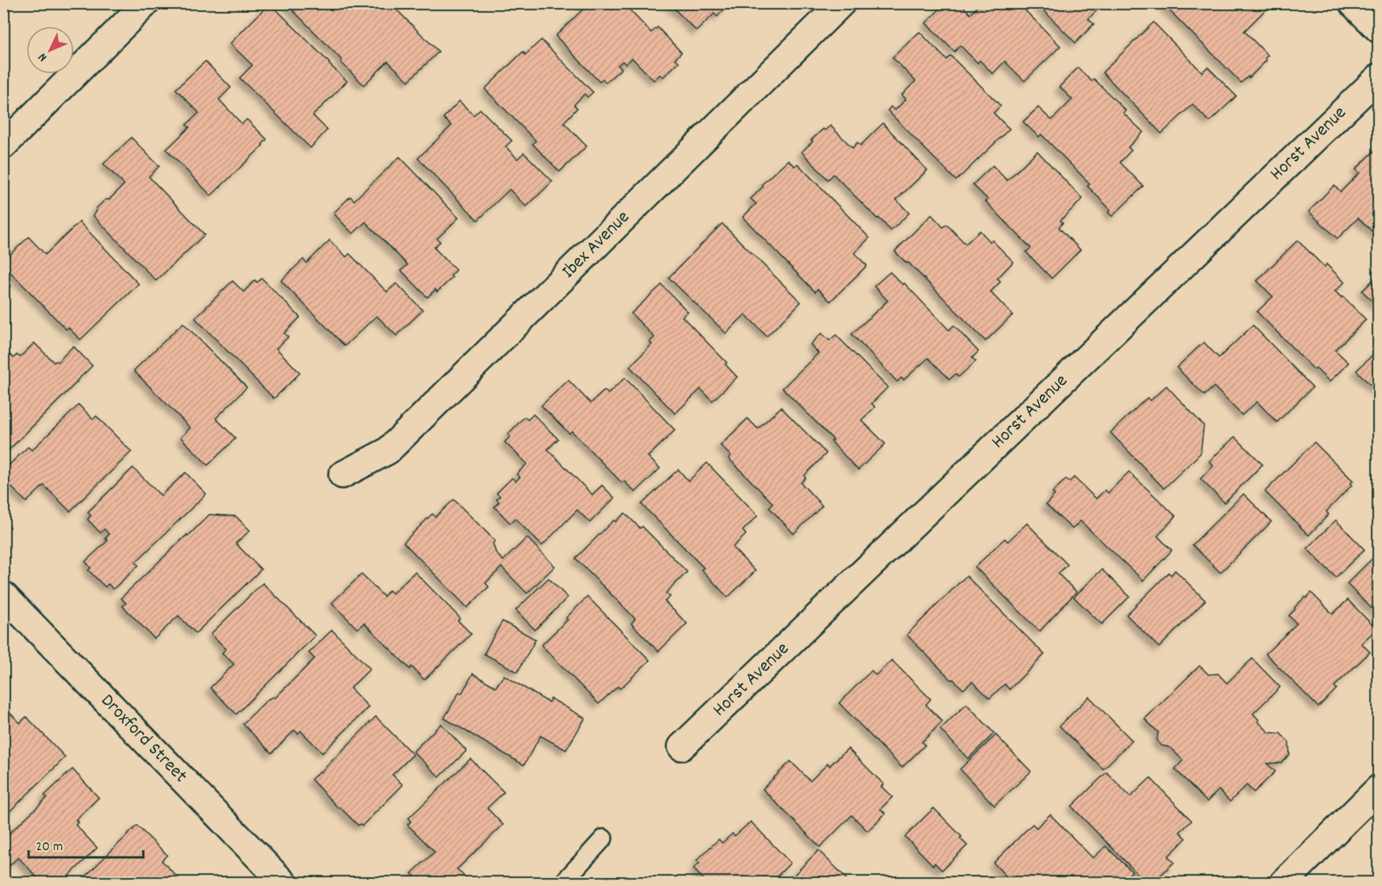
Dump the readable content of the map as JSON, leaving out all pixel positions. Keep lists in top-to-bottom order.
{
  "streets": {
    "street": ["Horst Avenue", "Ibex Avenue", "Droxford Street"]
  },
  "scale_bar": "20 m",
  "north": "bottom left"
}
